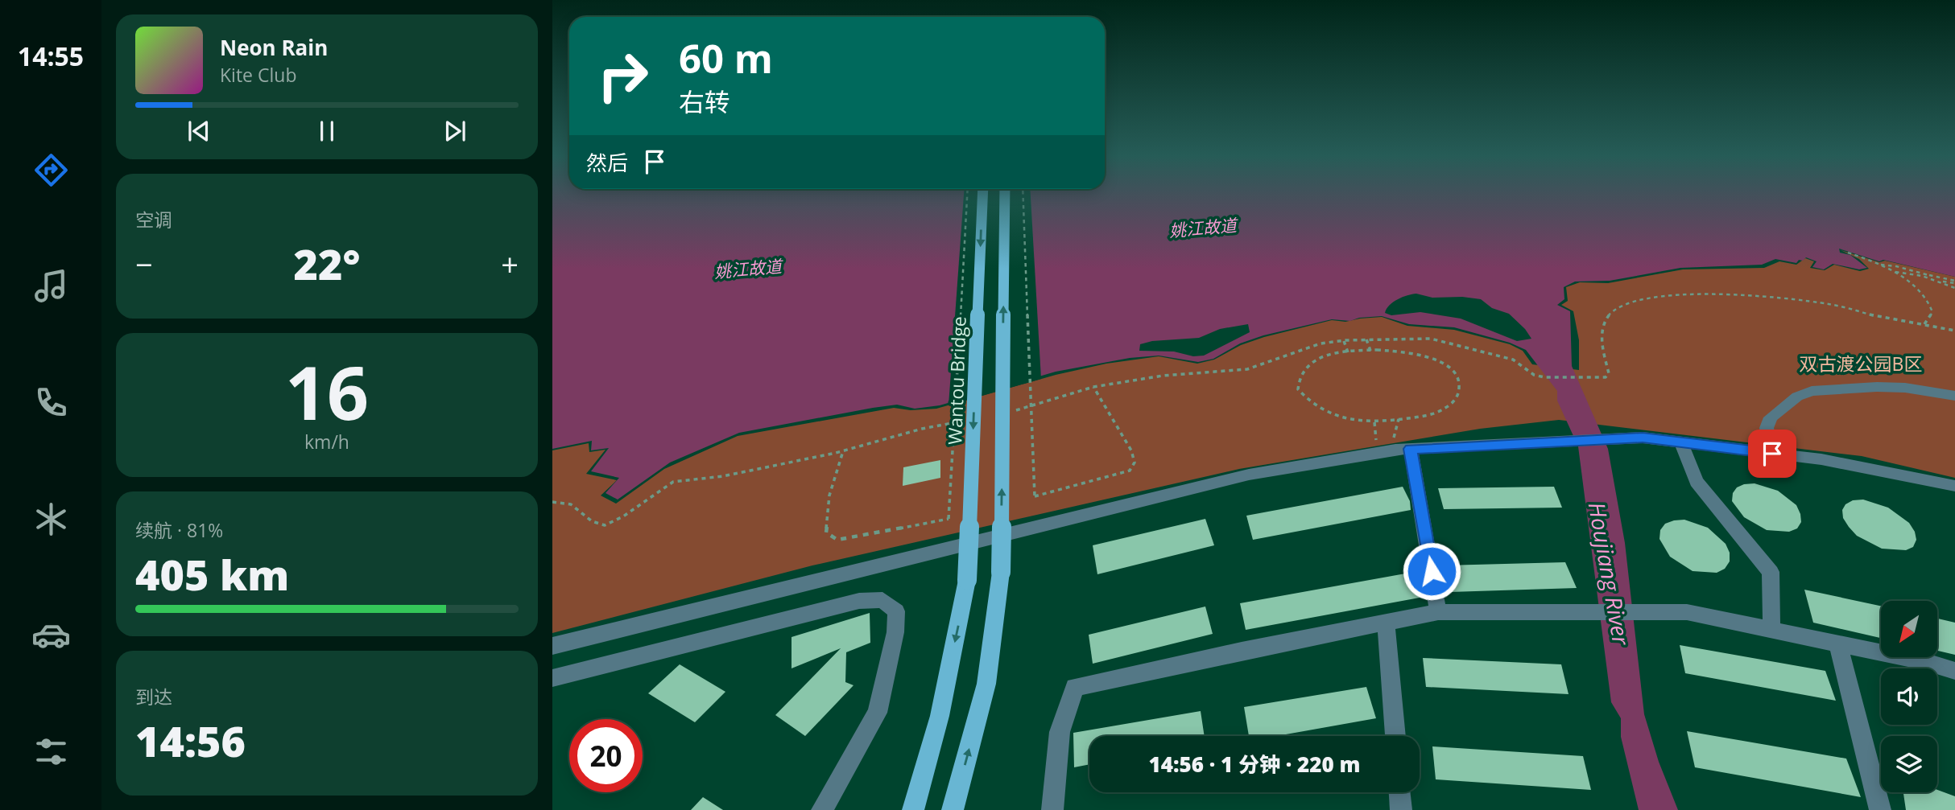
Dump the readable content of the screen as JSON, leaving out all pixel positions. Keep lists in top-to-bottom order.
{
  "streets": {
    "main road": ["Wantou Bridge"]
  },
  "water": ["姚江故道", "Houjiang River"],
  "parks": ["双古渡公园B区"],
  "north": "bottom left",
  "page": {
    "tabs": "14:55",
    "turn": ["60 m", "右转"],
    "song": ["Neon Rain", "Kite Club"],
    "then": "然后",
    "tile": [
      "空调",
      ["16", "km/h"],
      ["续航 · 81%", "405 km"],
      ["到达", "14:56"]
    ],
    "heat": ["−", "22°", "+"],
    "limit": "20",
    "trip": "14:56 · 1 分钟 · 220 m"
  }
}
